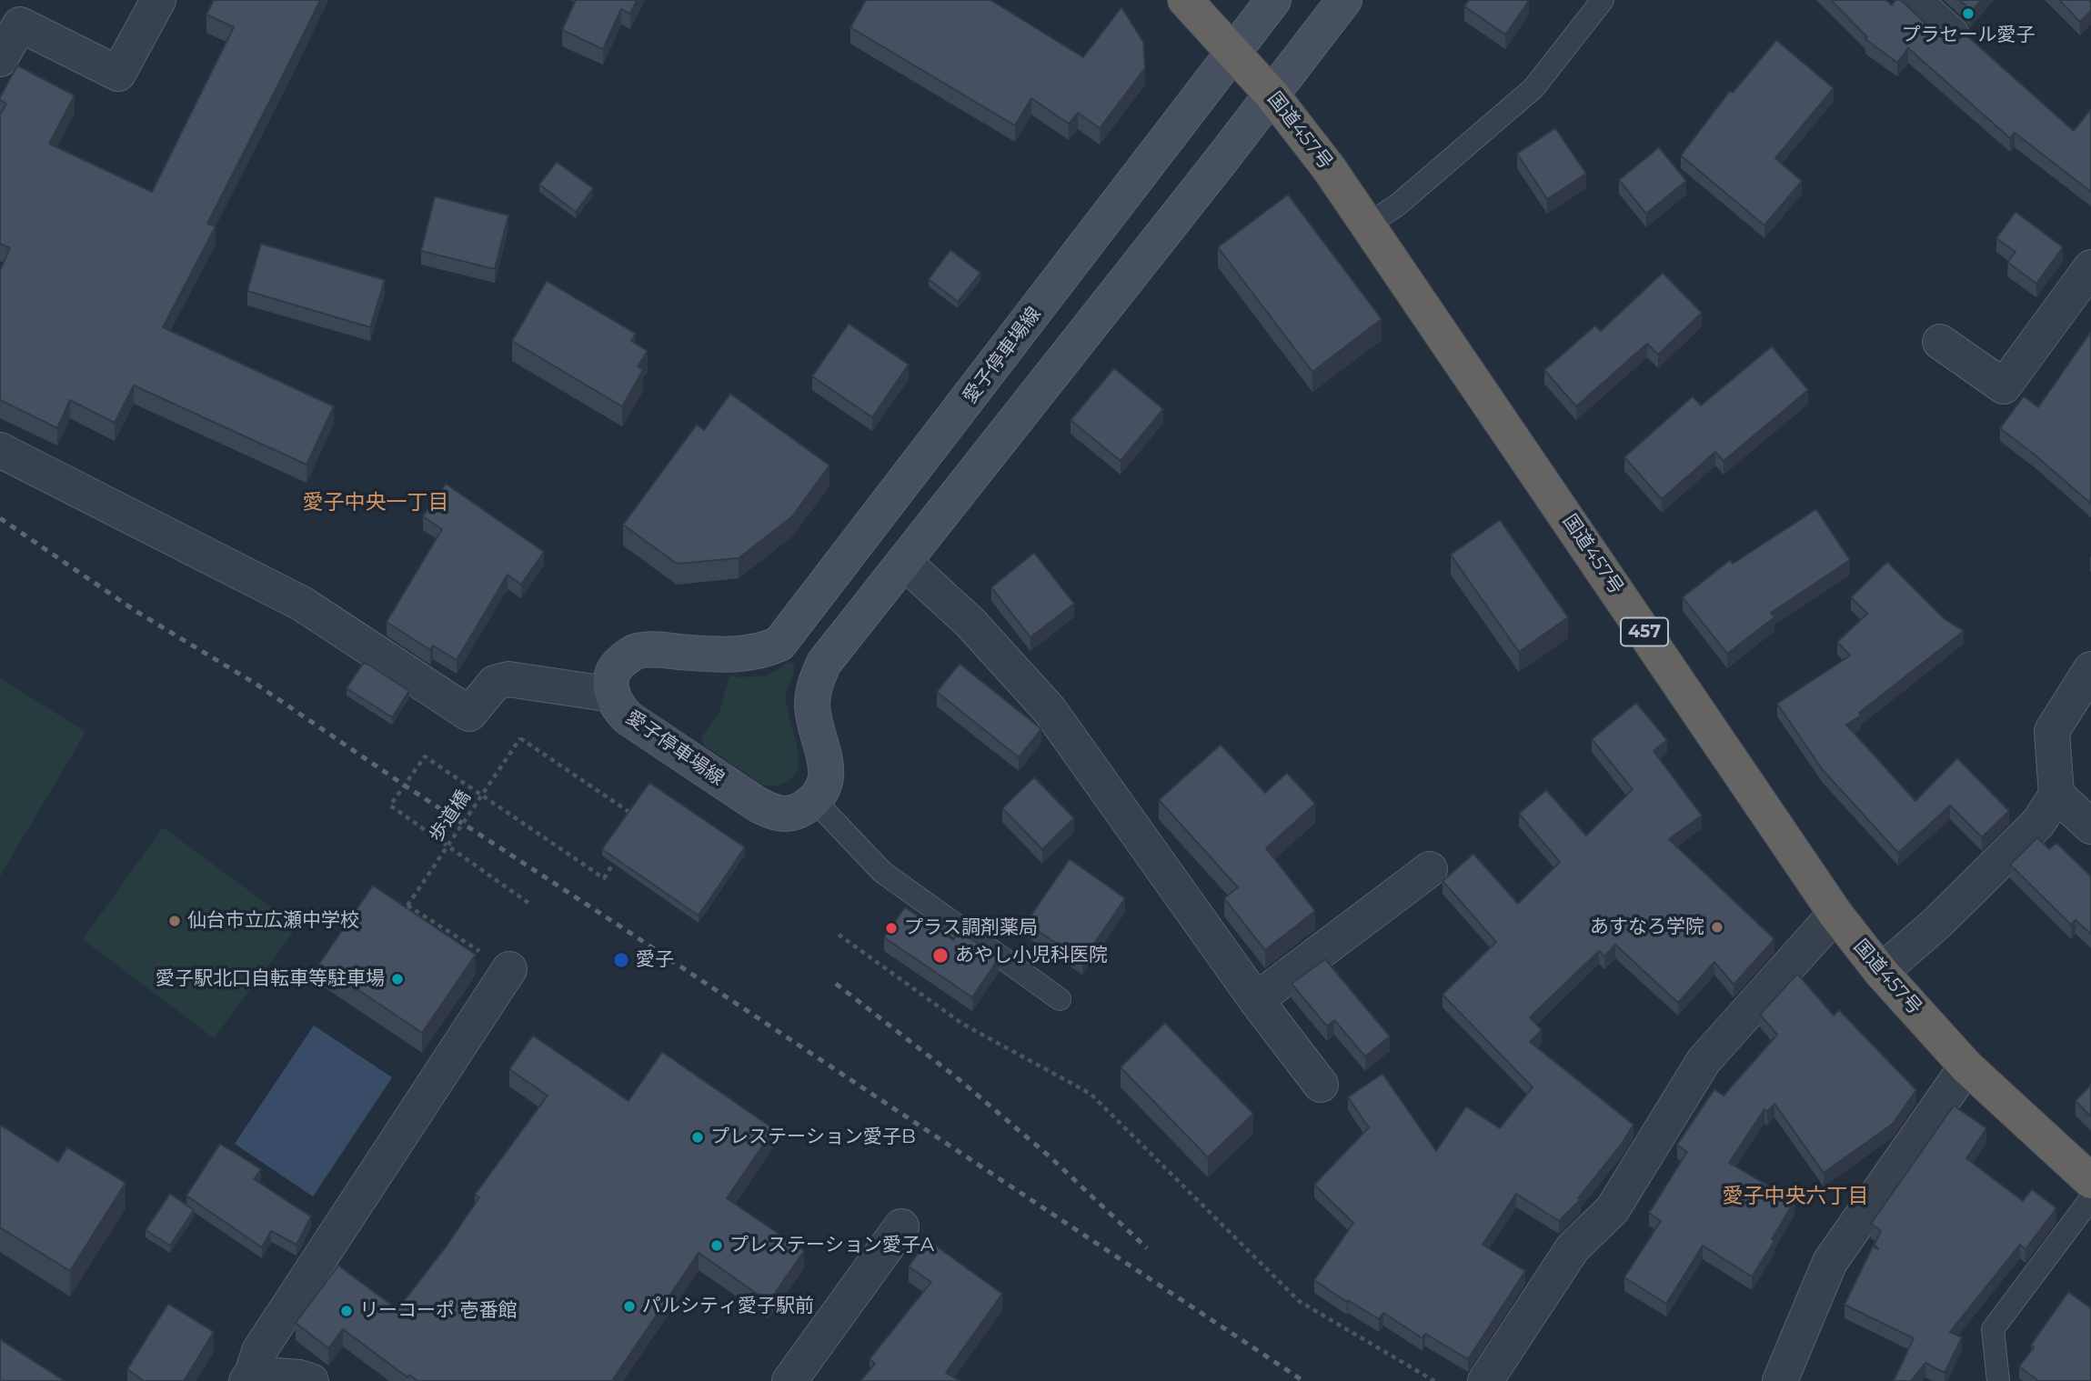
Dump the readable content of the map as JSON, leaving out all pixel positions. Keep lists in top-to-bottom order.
{
  "streets": {
    "highway": ["国道457号", "457"],
    "main road": ["愛子停車場線"],
    "path": ["歩道橋"]
  },
  "crossings": [
    ["国道457号", "愛子停車場線"]
  ],
  "districts": ["愛子中央一丁目", "愛子中央六丁目"],
  "places": [
    "プラセール愛子",
    "仙台市立広瀬中学校",
    "あすなろ学院",
    "プラス調剤薬局",
    "あやし小児科医院",
    "愛子",
    "愛子駅北口自転車等駐車場",
    "プレステーション愛子B",
    "プレステーション愛子A",
    "パルシティ愛子駅前",
    "リーコーポ 壱番館"
  ]
}
